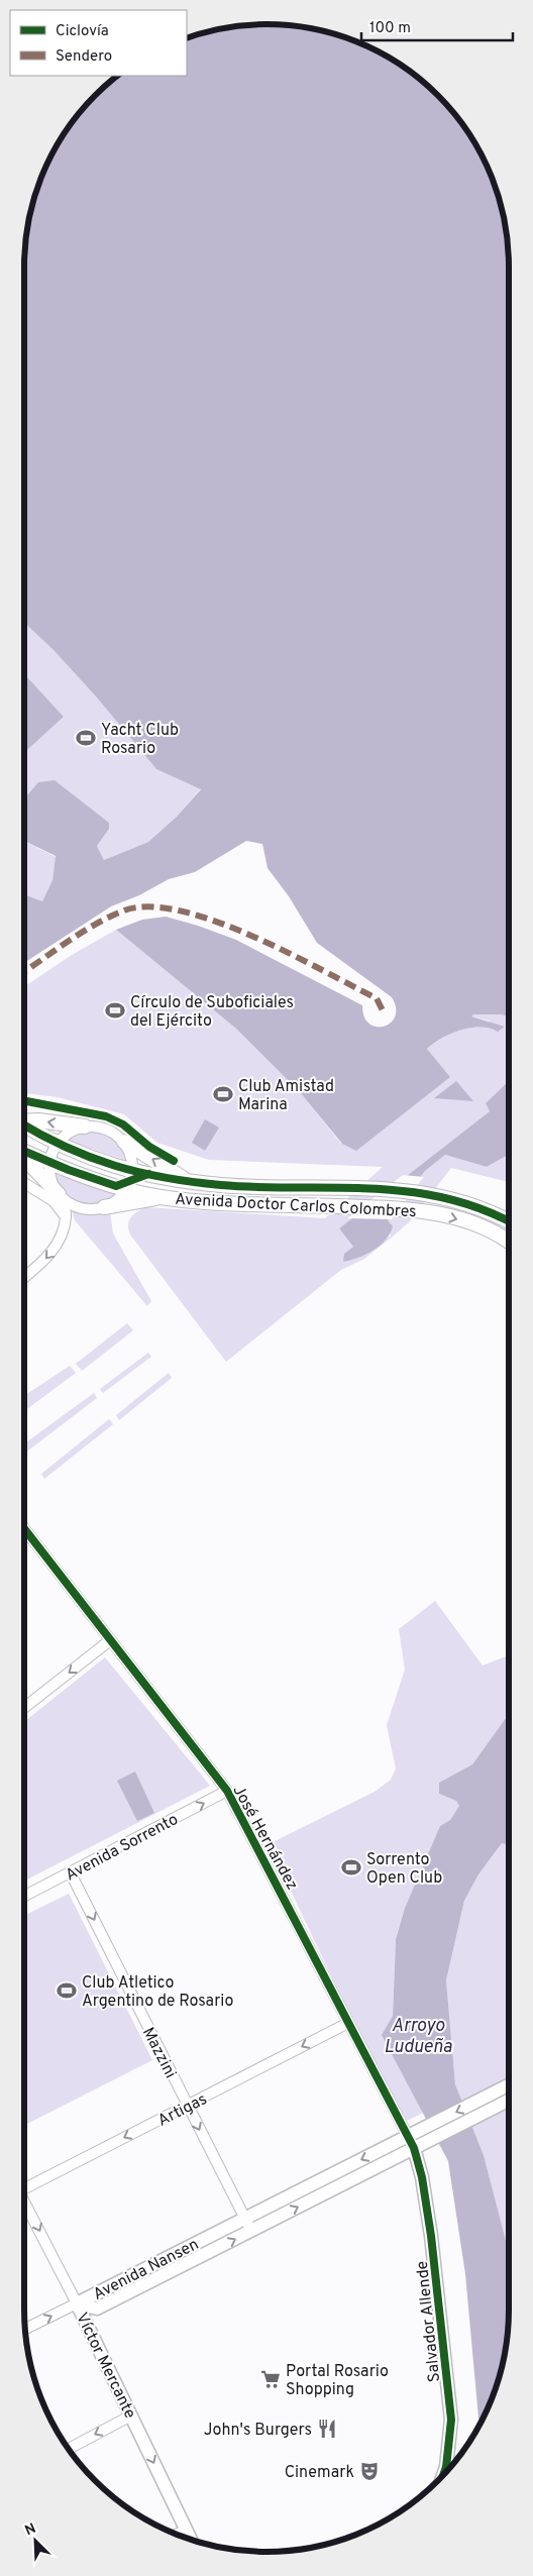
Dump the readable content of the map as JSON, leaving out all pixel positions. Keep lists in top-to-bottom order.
{
  "streets": {
    "main road": ["Avenida Doctor Carlos Colombres"],
    "street": [
      "José Hernández",
      "Avenida Sorrento",
      "Mazzini",
      "Artigas",
      "Avenida Nansen",
      "Salvador Allende",
      "Víctor Mercante"
    ]
  },
  "crossings": [
    ["José Hernández", "Avenida Sorrento"],
    ["José Hernández", "Artigas"],
    ["José Hernández", "Avenida Nansen"],
    ["José Hernández", "Salvador Allende"],
    ["Avenida Sorrento", "Mazzini"],
    ["Mazzini", "Artigas"],
    ["Mazzini", "Avenida Nansen"],
    ["Avenida Nansen", "Salvador Allende"],
    ["Avenida Nansen", "Víctor Mercante"]
  ],
  "one_way": [
    "Avenida Sorrento",
    "Mazzini",
    "Artigas",
    "Víctor Mercante"
  ],
  "water": ["Arroyo Ludueña"],
  "places": {
    "sports": [
      "Yacht Club Rosario",
      "Círculo de Suboficiales del Ejército",
      "Club Amistad Marina",
      "Sorrento Open Club",
      "Club Atletico Argentino de Rosario"
    ],
    "supermarket": ["Portal Rosario Shopping"],
    "restaurant": ["John's Burgers"],
    "theatre": ["Cinemark"]
  },
  "legend": ["Ciclovía", "Sendero"],
  "scale_bar": "100 m",
  "north": "top left"
}
